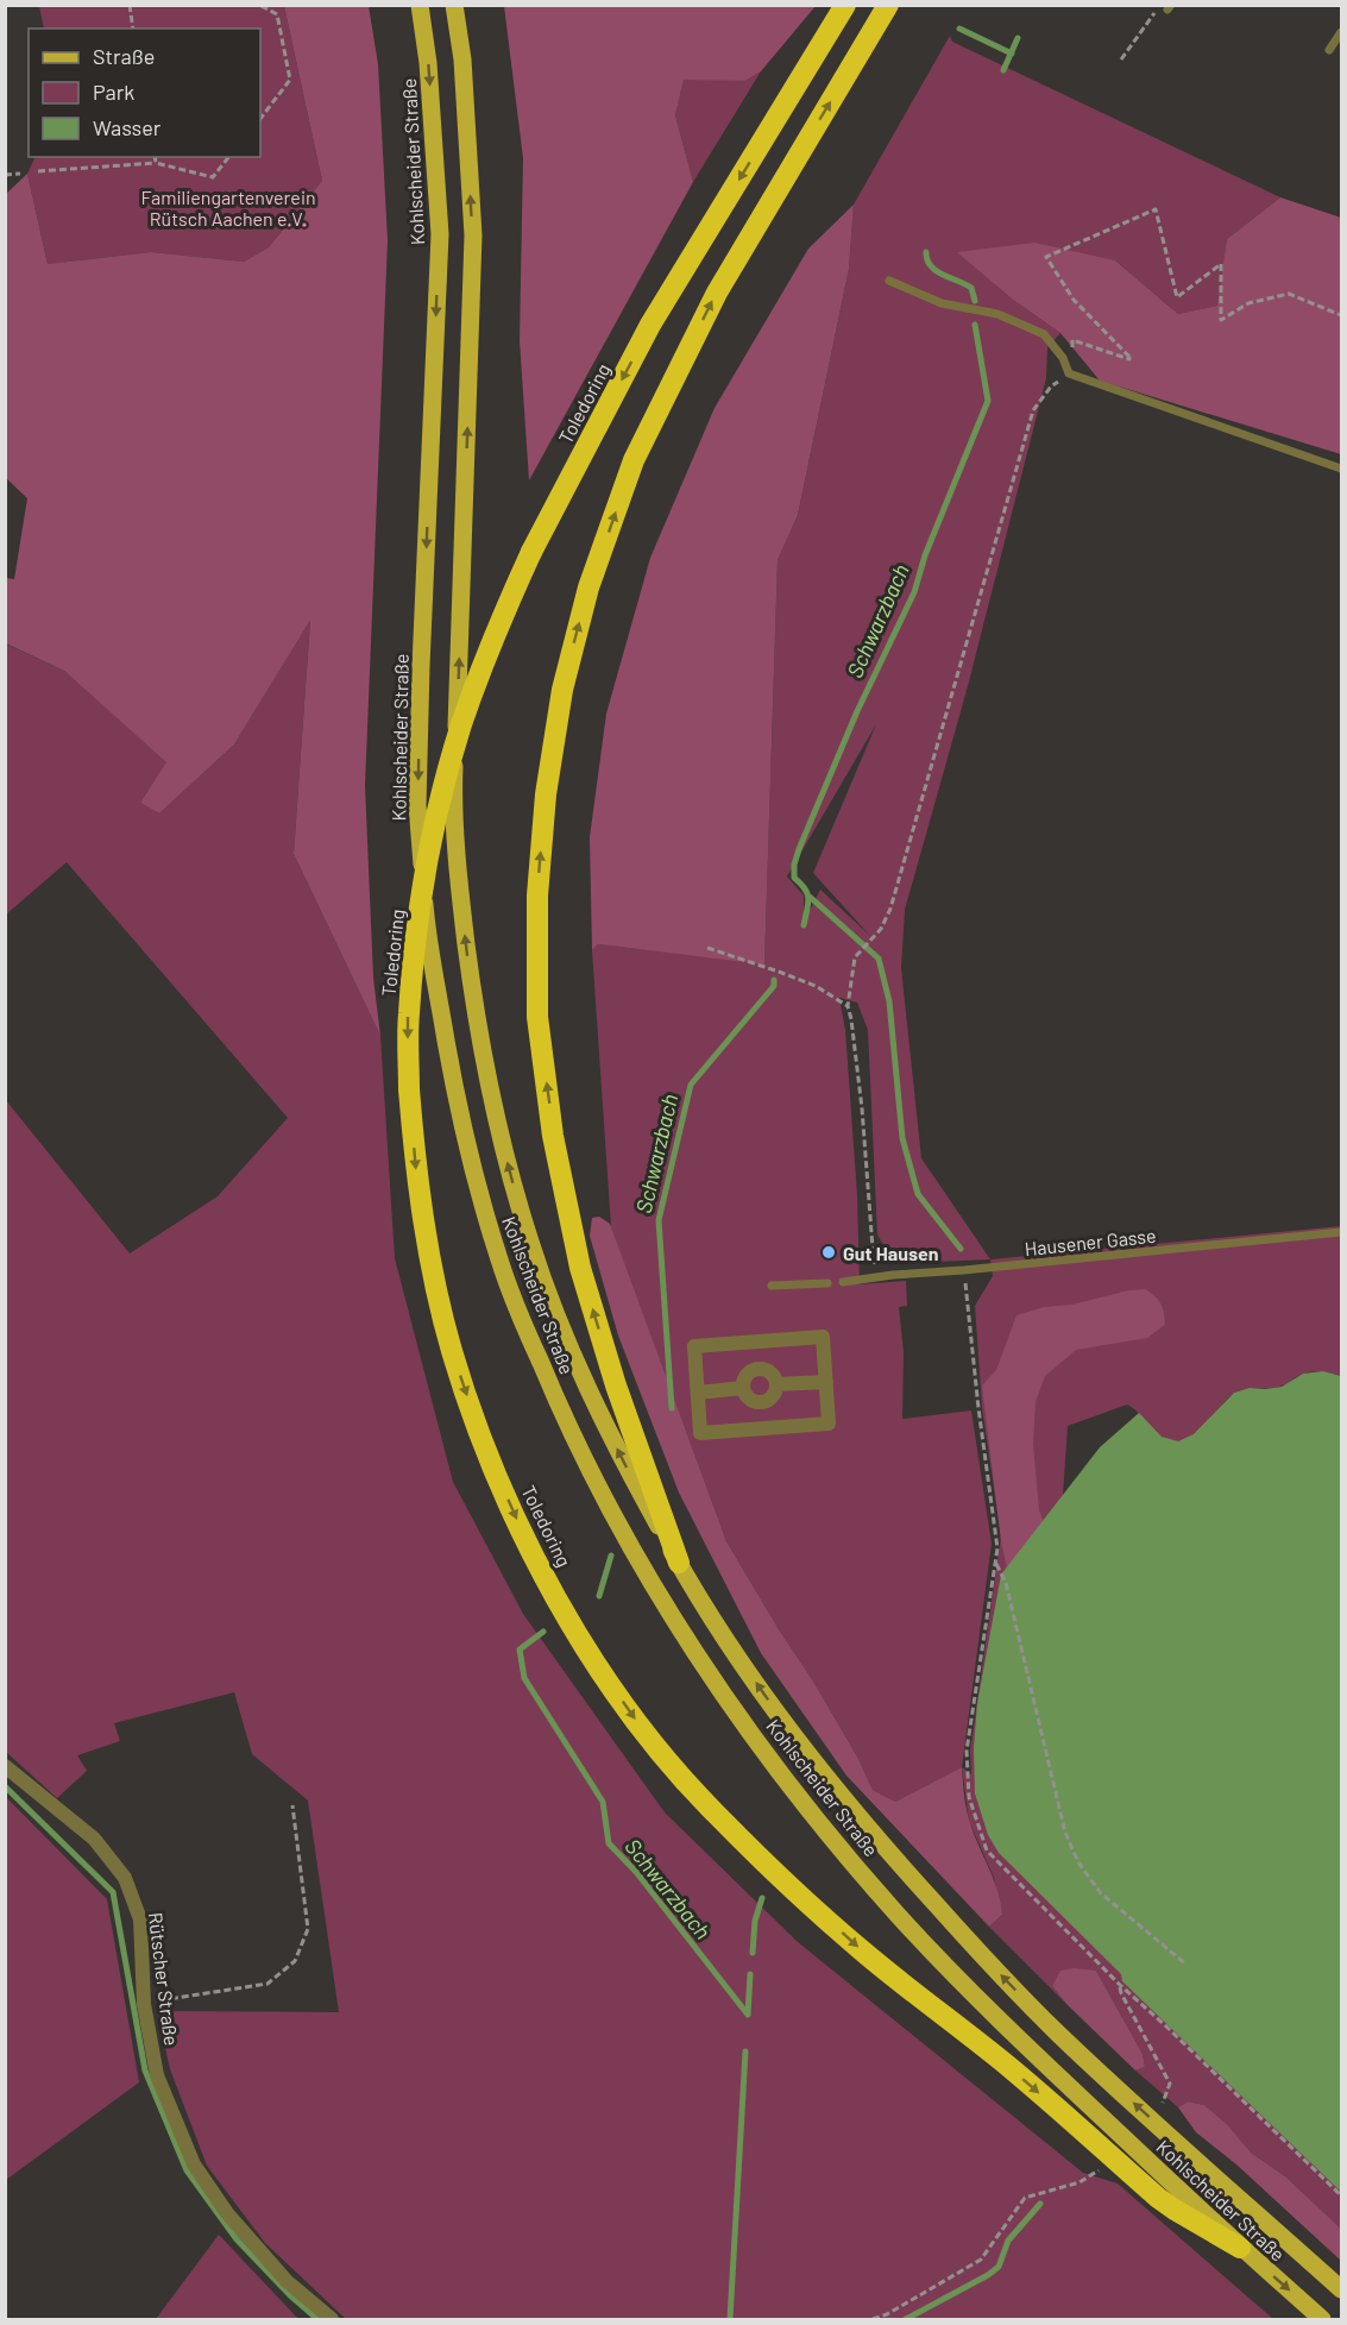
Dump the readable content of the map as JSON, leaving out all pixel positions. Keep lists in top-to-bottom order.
{
  "streets": {
    "highway": ["Toledoring"],
    "main road": ["Kohlscheider Straße"],
    "street": ["Rütscher Straße"],
    "lane": ["Hausener Gasse"]
  },
  "crossings": [
    ["Kohlscheider Straße", "Toledoring"]
  ],
  "water": ["Schwarzbach"],
  "parks": ["Familiengartenverein Rütsch Aachen e.V."],
  "places": ["Gut Hausen"],
  "legend": ["Straße", "Park", "Wasser"]
}
